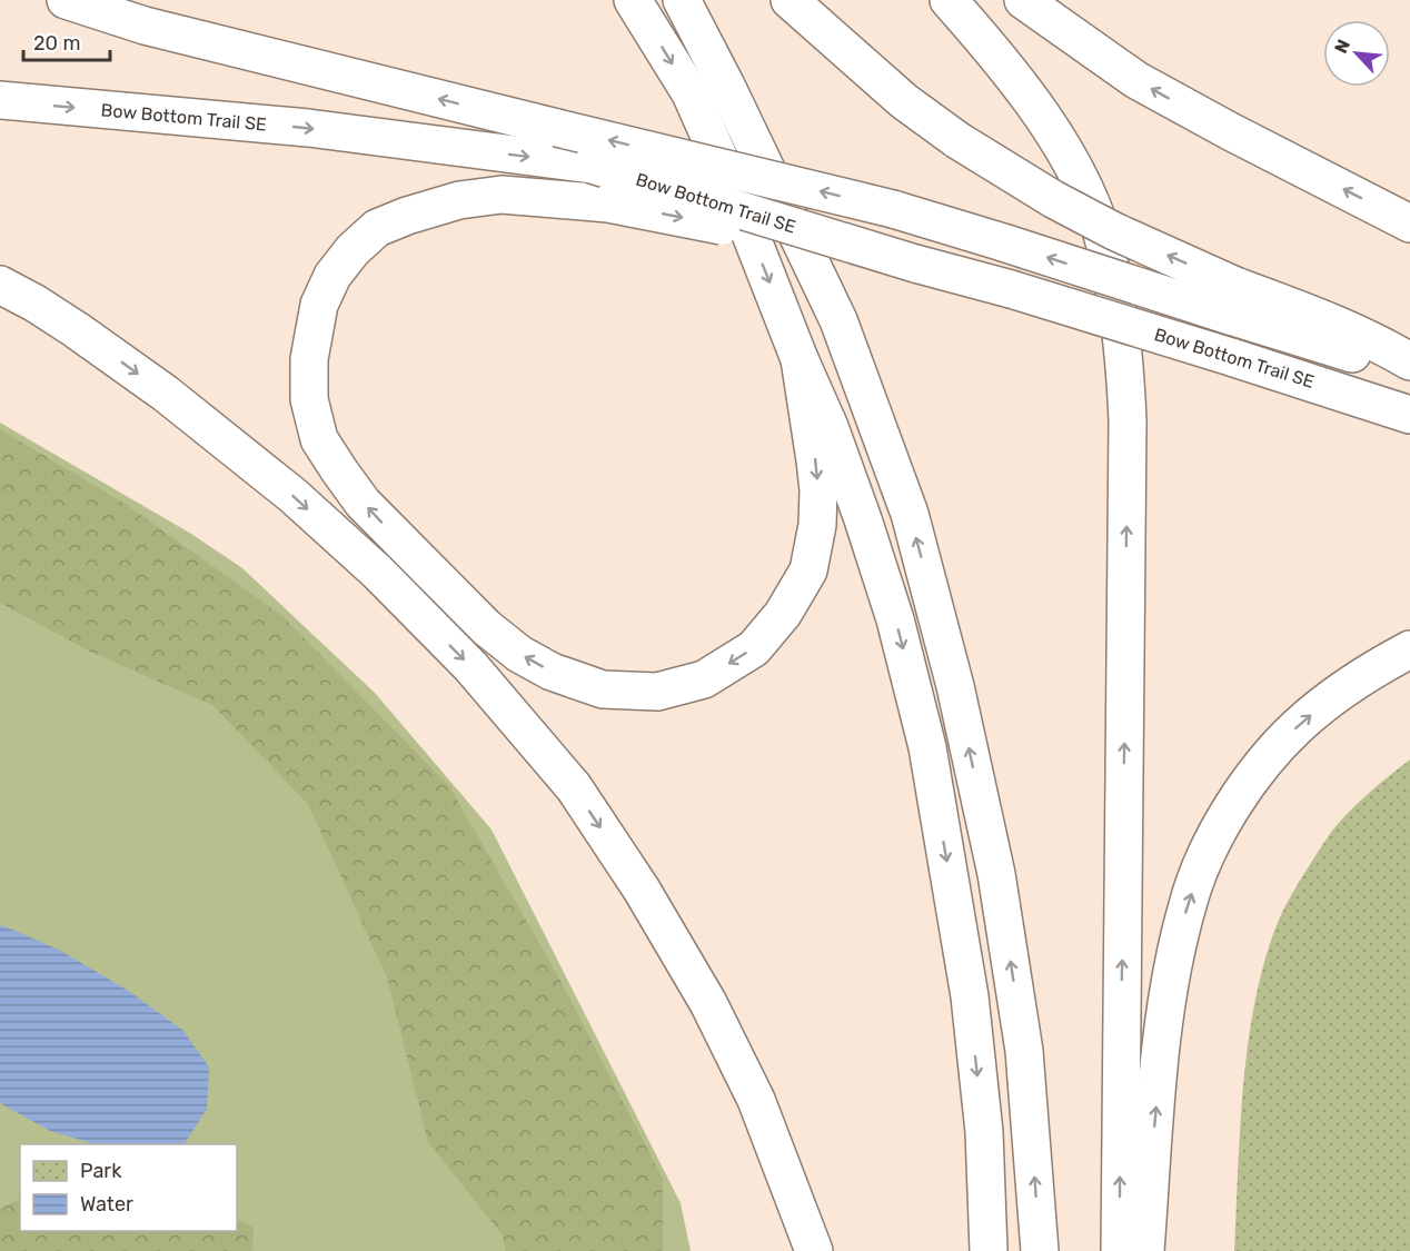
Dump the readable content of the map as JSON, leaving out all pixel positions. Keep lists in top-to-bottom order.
{
  "streets": {
    "highway": ["Bow Bottom Trail SE"]
  },
  "legend": ["Park", "Water"],
  "scale_bar": "20 m",
  "north": "top left"
}
